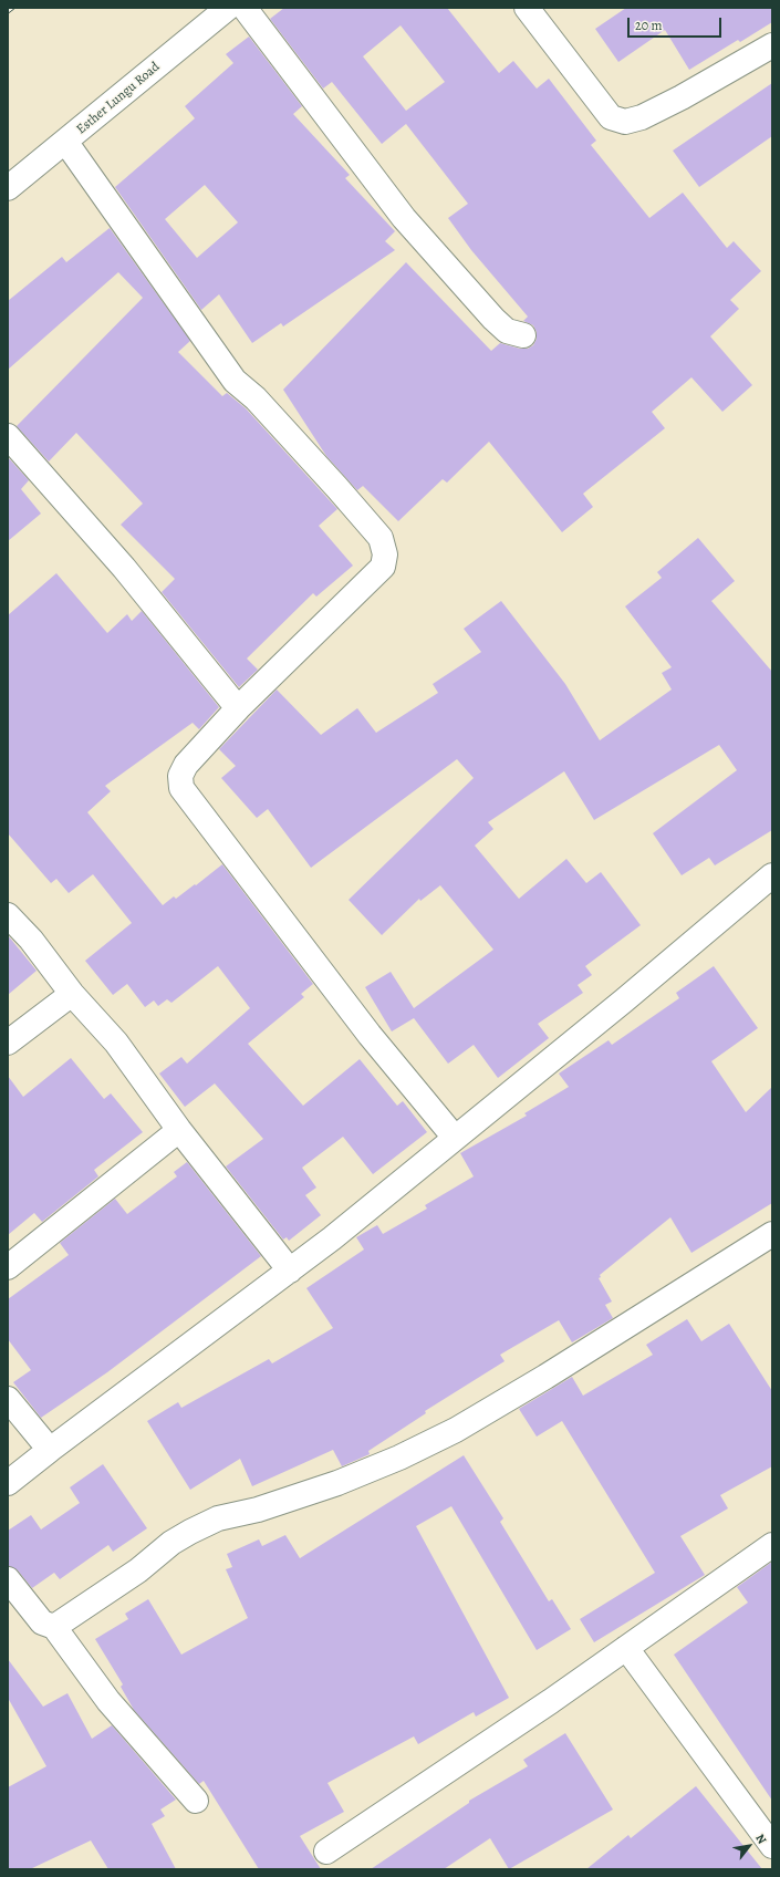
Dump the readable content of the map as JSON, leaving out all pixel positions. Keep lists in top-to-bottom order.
{
  "streets": {
    "street": ["Esther Lungu Road"]
  },
  "scale_bar": "20 m",
  "north": "top right"
}
